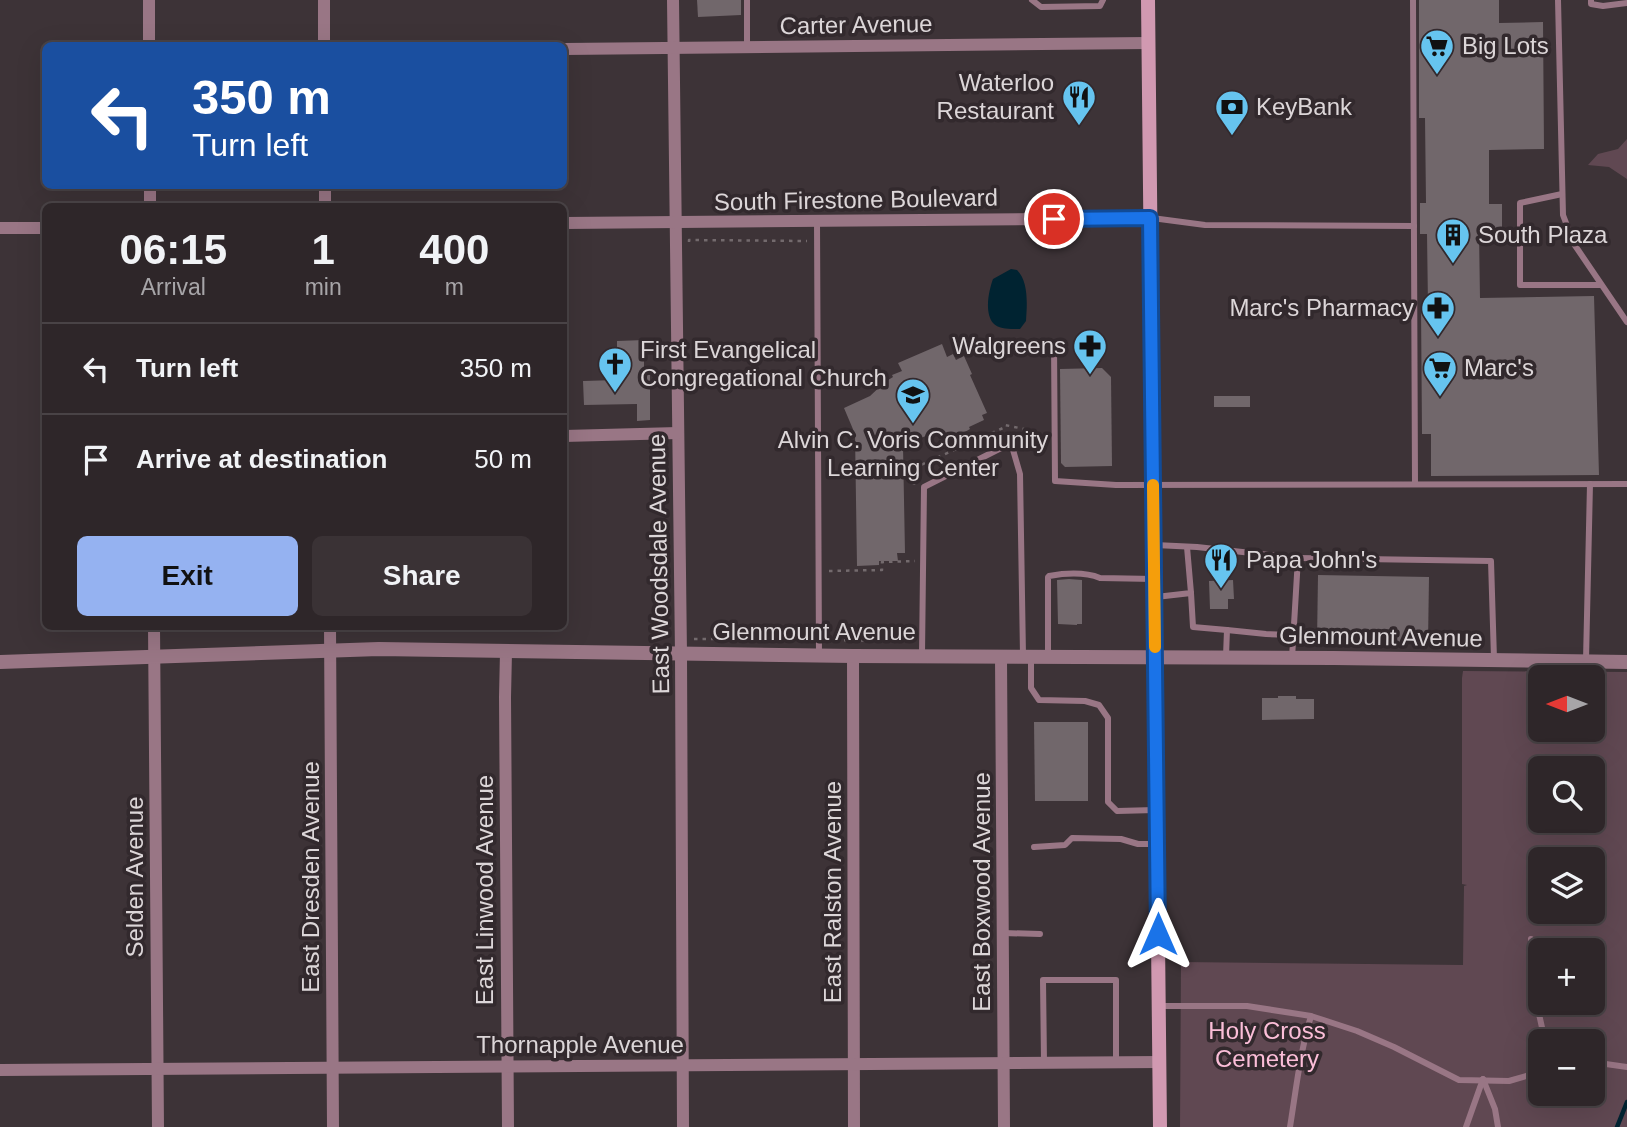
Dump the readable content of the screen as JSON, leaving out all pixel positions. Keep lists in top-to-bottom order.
{
  "streets": {
    "street": [
      "Carter Avenue",
      "South Firestone Boulevard",
      "East Woodsdale Avenue",
      "Glenmount Avenue",
      "Selden Avenue",
      "East Dresden Avenue",
      "East Linwood Avenue",
      "East Ralston Avenue",
      "East Boxwood Avenue",
      "Thornapple Avenue"
    ]
  },
  "crossings": [
    ["Carter Avenue", "East Woodsdale Avenue"],
    ["South Firestone Boulevard", "East Woodsdale Avenue"],
    ["East Woodsdale Avenue", "Glenmount Avenue"],
    ["East Woodsdale Avenue", "Thornapple Avenue"],
    ["Glenmount Avenue", "Selden Avenue"],
    ["Glenmount Avenue", "East Dresden Avenue"],
    ["Glenmount Avenue", "East Linwood Avenue"],
    ["Glenmount Avenue", "East Ralston Avenue"],
    ["Glenmount Avenue", "East Boxwood Avenue"],
    ["Selden Avenue", "Thornapple Avenue"],
    ["East Dresden Avenue", "Thornapple Avenue"],
    ["East Linwood Avenue", "Thornapple Avenue"],
    ["East Ralston Avenue", "Thornapple Avenue"],
    ["East Boxwood Avenue", "Thornapple Avenue"]
  ],
  "parks": ["Holy Cross Cemetery"],
  "places": {
    "supermarket": ["Big Lots", "Marc's"],
    "restaurant": ["Waterloo Restaurant", "Papa John's"],
    "bank": ["KeyBank"],
    "building": ["South Plaza"],
    "pharmacy": ["Marc's Pharmacy", "Walgreens"],
    "church": ["First Evangelical Congregational Church"],
    "school or university": ["Alvin C. Voris Community Learning Center"]
  },
  "north": "left",
  "page": {
    "turn": ["350 m", "Turn left"],
    "eta": [
      "06:15",
      "Arrival",
      "1",
      "min",
      "400",
      "m"
    ],
    "list": [
      {
        "name": "Turn left",
        "value": "350 m"
      },
      {
        "name": "Arrive at destination",
        "value": "50 m"
      }
    ],
    "buttons": ["Exit", "Share"],
    "map_buttons": ["+", "−"]
  }
}
